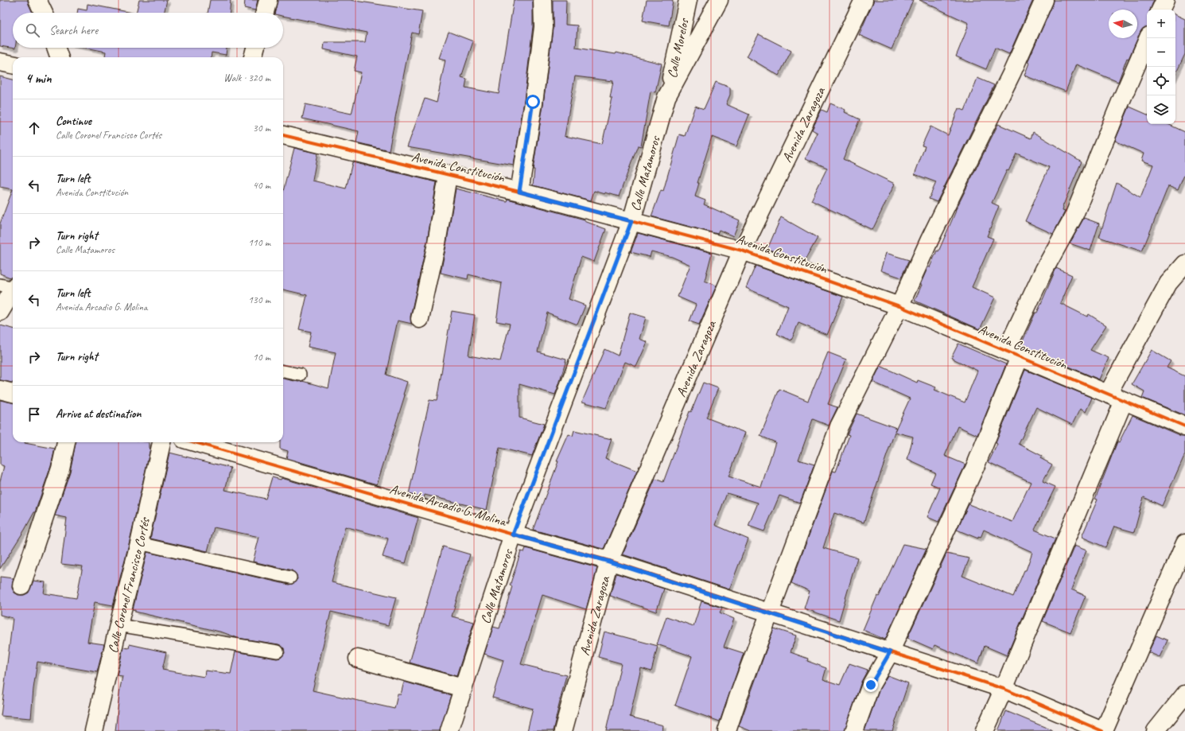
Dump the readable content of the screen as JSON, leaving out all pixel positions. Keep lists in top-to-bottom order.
{
  "streets": {
    "street": [
      "Calle Morelos",
      "Avenida Zaragoza",
      "Avenida Constitución",
      "Calle Matamoros",
      "Avenida Arcadio G. Molina",
      "Calle Coronel Francisco Cortés"
    ]
  },
  "crossings": [
    ["Calle Morelos", "Calle Matamoros"],
    ["Avenida Zaragoza", "Avenida Constitución"],
    ["Avenida Zaragoza", "Avenida Arcadio G. Molina"],
    ["Avenida Constitución", "Calle Matamoros"],
    ["Calle Matamoros", "Avenida Arcadio G. Molina"]
  ],
  "north": "left",
  "page": {
    "map_buttons": ["+", "−"],
    "search": "Search here",
    "heading": ["4 min", "Walk · 320 m"],
    "list": [
      ["Continue", "Calle Coronel Francisco Cortés", "30 m"],
      ["Turn left", "Avenida Constitución", "40 m"],
      ["Turn right", "Calle Matamoros", "110 m"],
      ["Turn left", "Avenida Arcadio G. Molina", "130 m"],
      ["Turn right", "10 m"],
      "Arrive at destination"
    ]
  }
}
